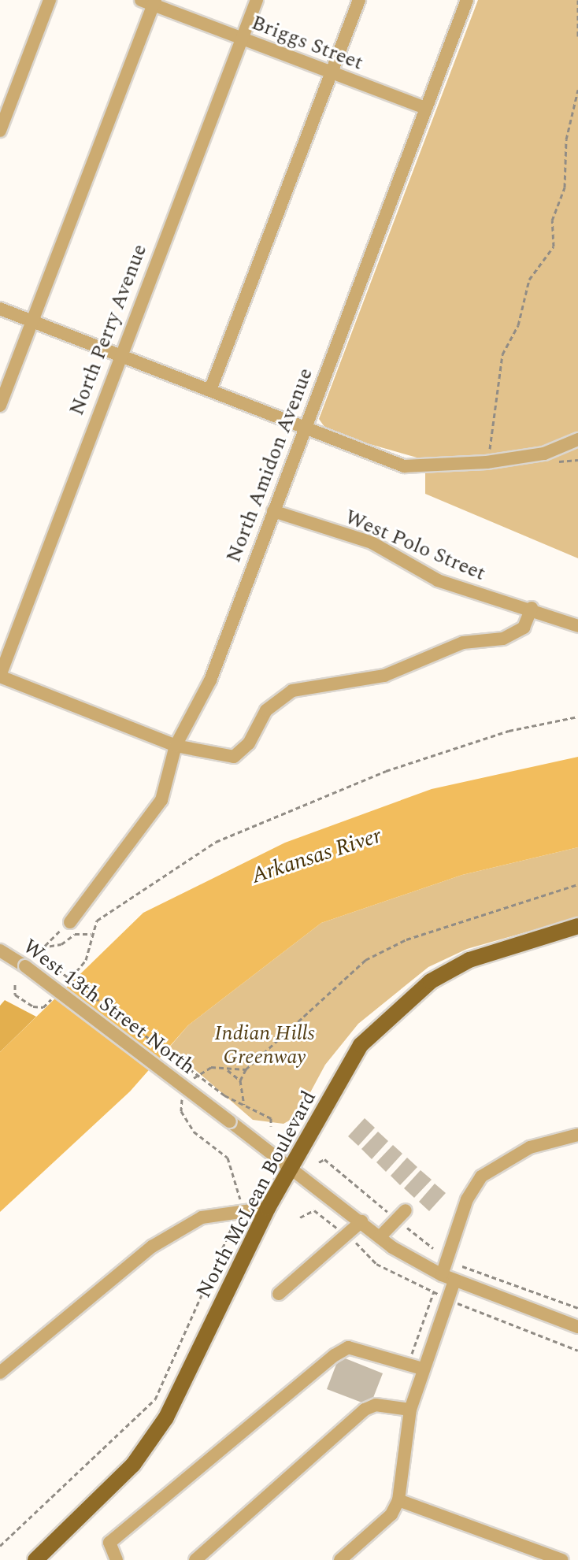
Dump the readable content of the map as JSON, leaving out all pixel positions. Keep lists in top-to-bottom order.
{
  "streets": {
    "main road": ["North McLean Boulevard"],
    "street": [
      "Briggs Street",
      "North Perry Avenue",
      "North Amidon Avenue",
      "West Polo Street",
      "West 13th Street North"
    ]
  },
  "crossings": [
    ["Briggs Street", "North Perry Avenue"],
    ["Briggs Street", "North Amidon Avenue"],
    ["North Amidon Avenue", "West Polo Street"],
    ["West 13th Street North", "North McLean Boulevard"]
  ],
  "water": ["Arkansas River"],
  "parks": ["Indian Hills Greenway"]
}
